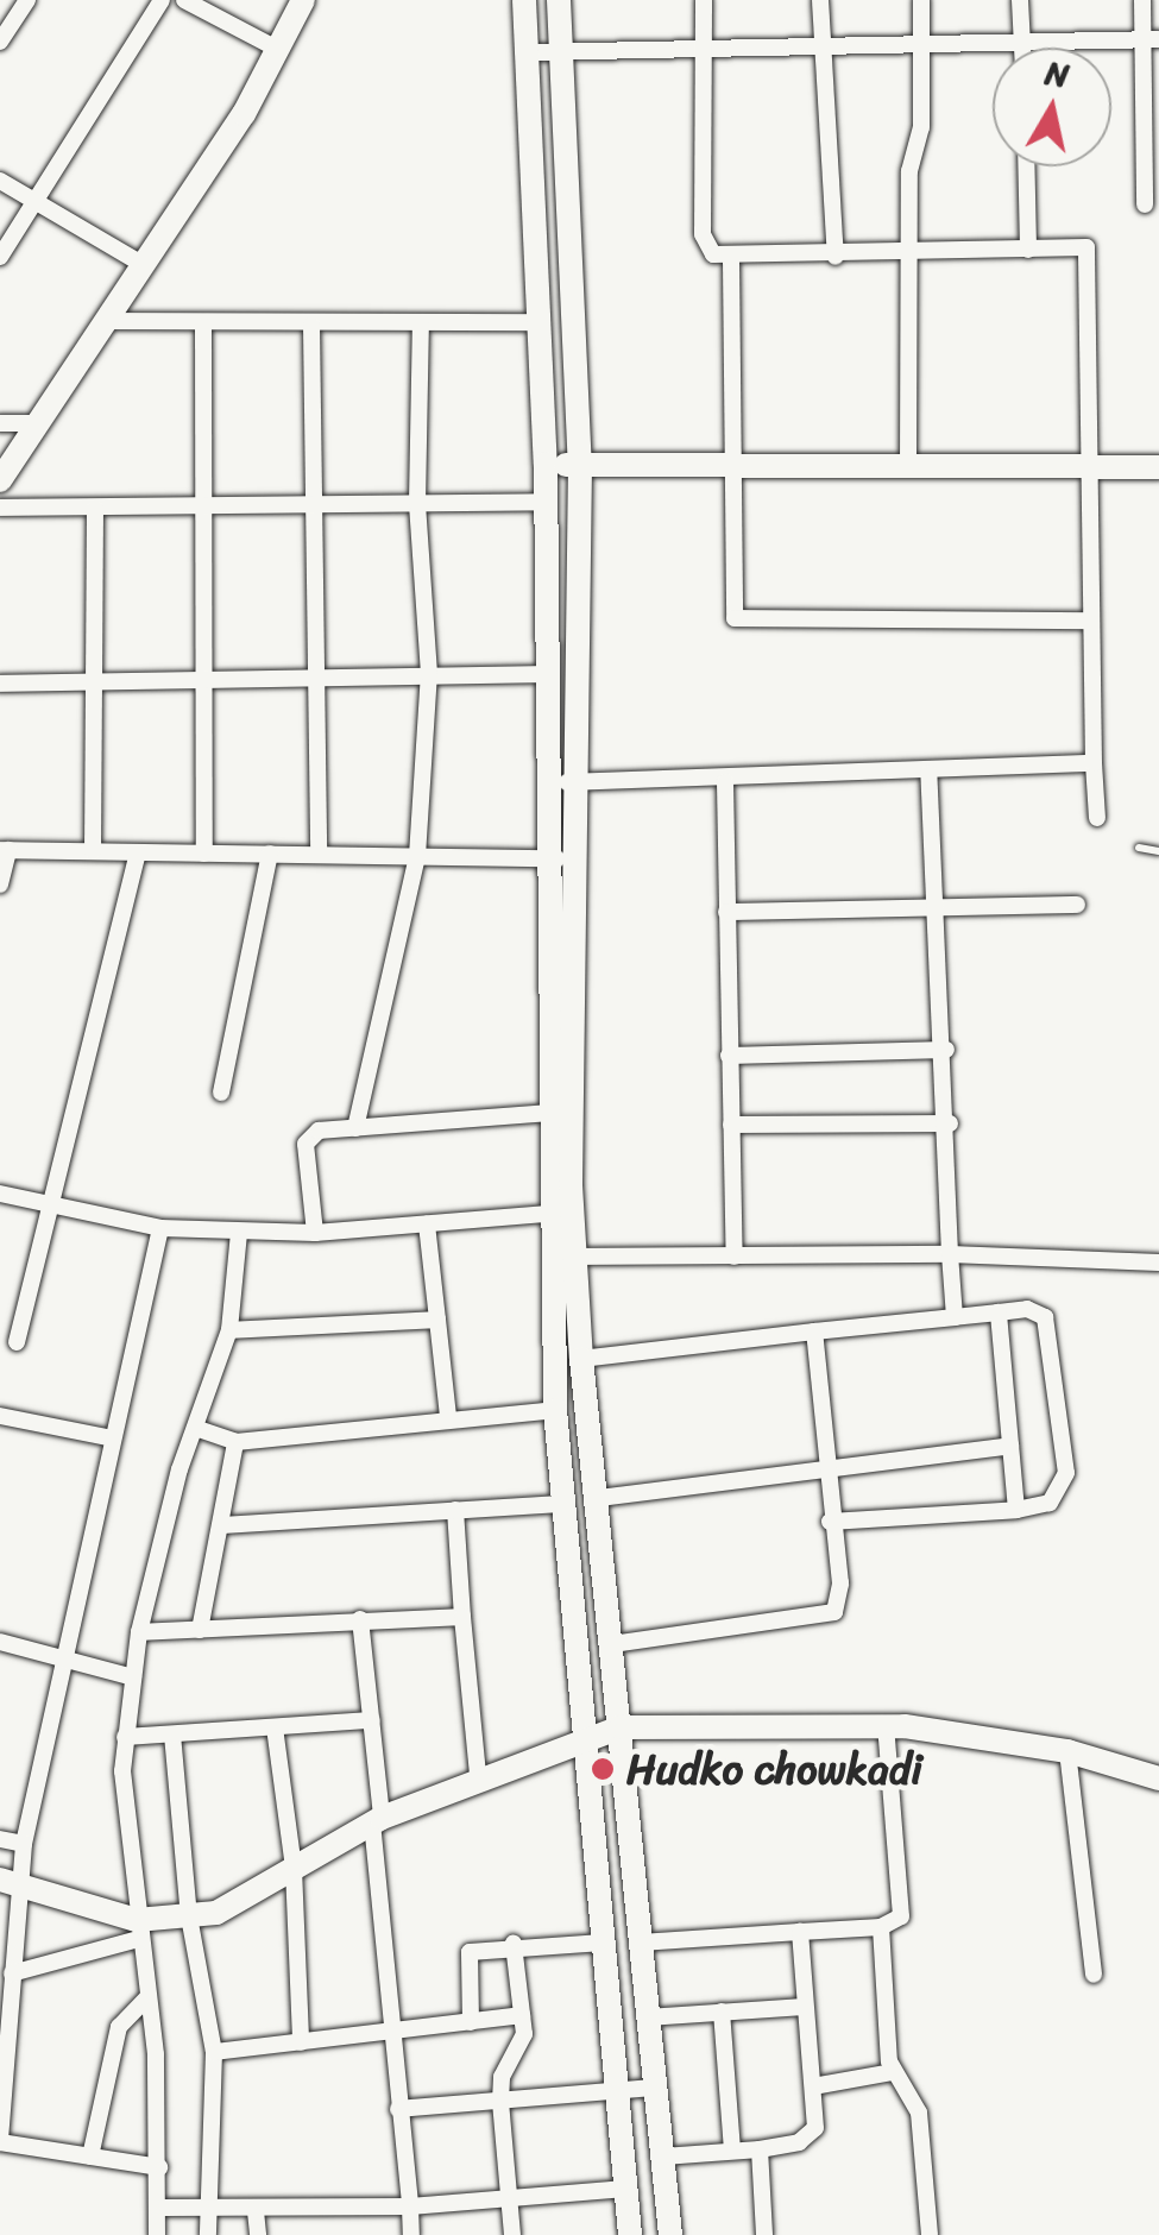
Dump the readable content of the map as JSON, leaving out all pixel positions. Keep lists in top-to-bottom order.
{
  "places": ["Hudko chowkadi"],
  "north": "top"
}
